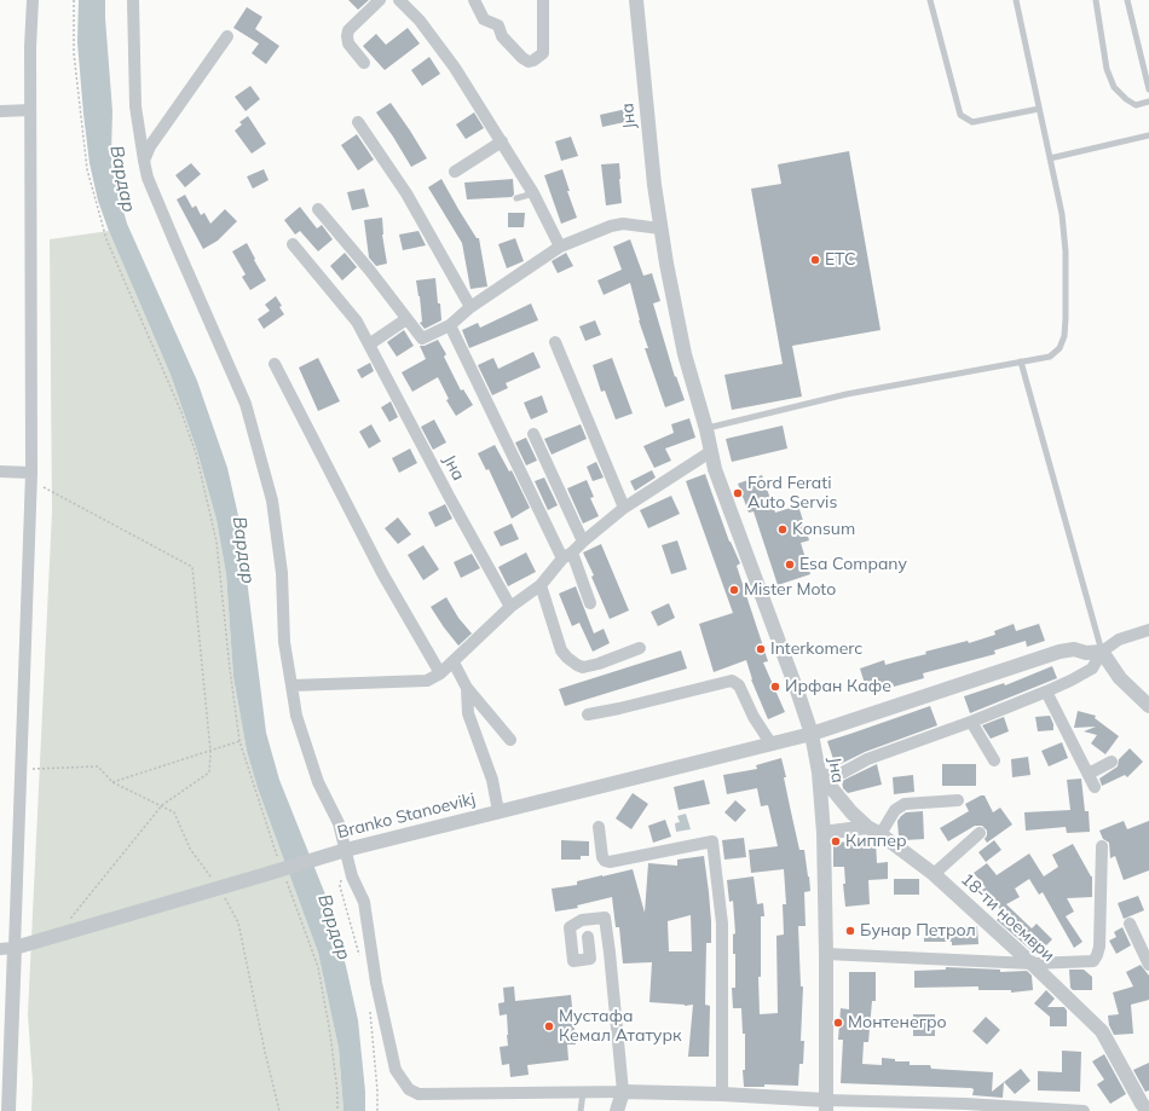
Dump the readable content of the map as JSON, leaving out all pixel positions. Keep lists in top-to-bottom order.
{
  "streets": {
    "street": ["Јна", "Branko Stanoevikj", "18-ти ноември"]
  },
  "crossings": [
    ["Јна", "Branko Stanoevikj"],
    ["Јна", "18-ти ноември"]
  ],
  "water": ["Вардар"],
  "places": [
    "ETC",
    "Ford Ferati Auto Servis",
    "Konsum",
    "Esa Company",
    "Mister Moto",
    "Interkomerc",
    "Ирфан Кафе",
    "Киппер",
    "Бунар Петрол",
    "Монтенегро",
    "Мустафа Кемал Ататурк"
  ]
}
